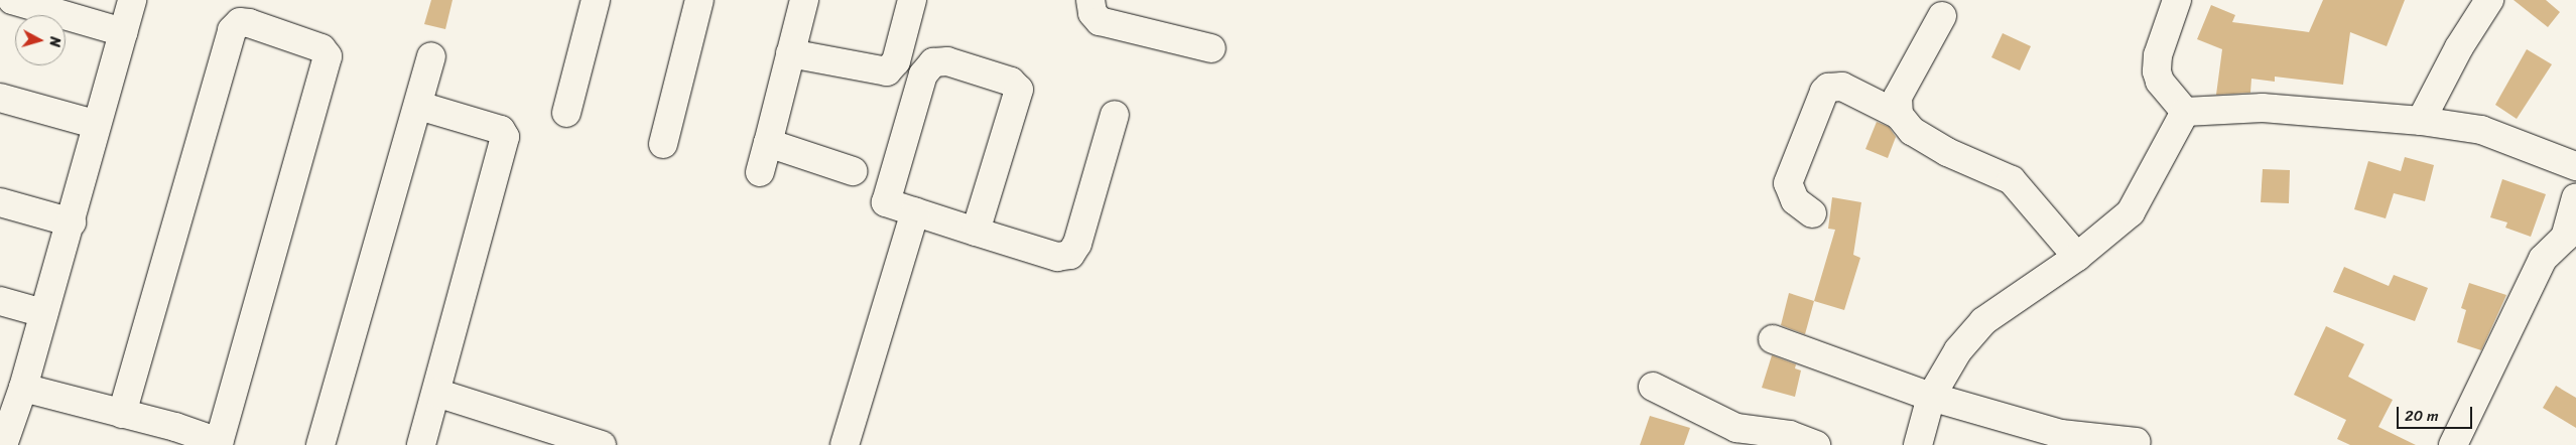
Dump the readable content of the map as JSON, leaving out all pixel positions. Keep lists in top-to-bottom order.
{
  "scale_bar": "20 m",
  "north": "right"
}
